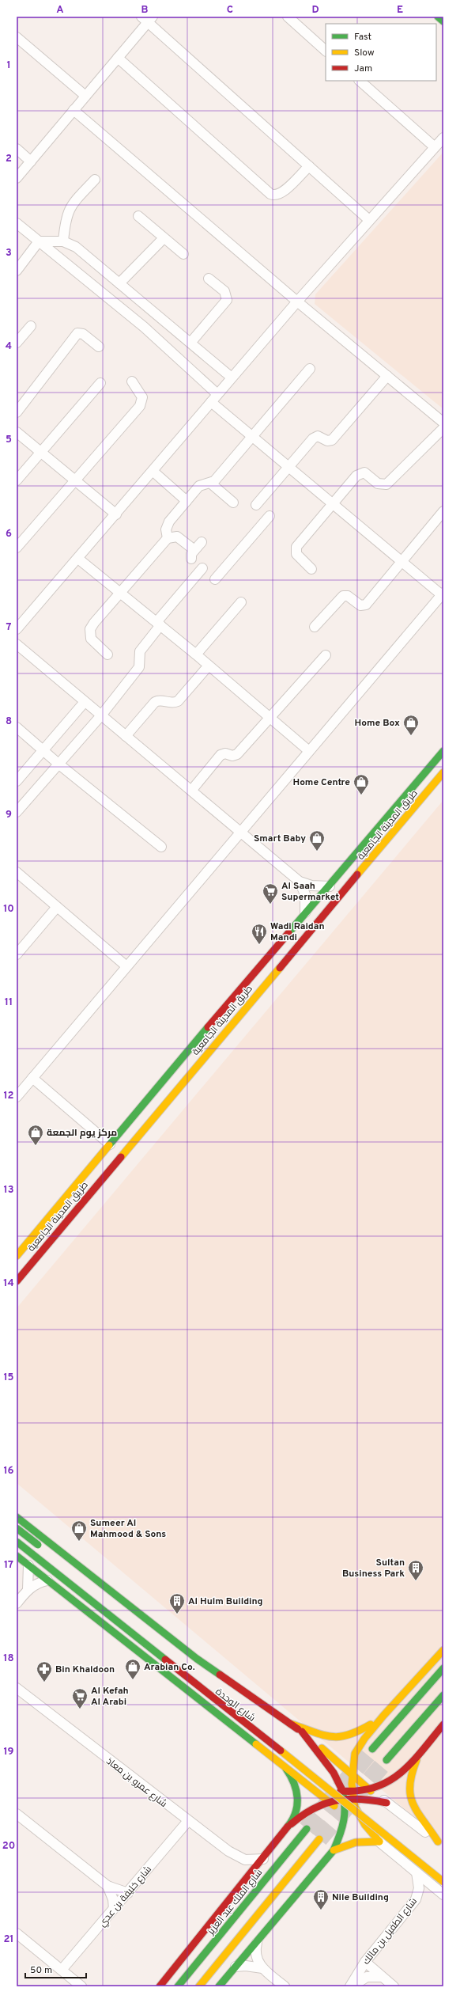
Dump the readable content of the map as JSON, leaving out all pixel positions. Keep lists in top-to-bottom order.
{
  "streets": {
    "main road": ["طريق المدينة الجامعية", "شارع الوحدة", "شارع الملك عبد العزيز"],
    "street": ["شارع عمرو بن معاذ", "شارع خليفة بن عدي", "شارع الطفيل بن مالك"]
  },
  "crossings": [
    ["شارع عمرو بن معاذ", "شارع خليفة بن عدي"]
  ],
  "places": {
    "shop": [
      "Home Box",
      "Home Centre",
      "Smart Baby",
      "مركز يوم الجمعة",
      "Sumeer Al Mahmood & Sons",
      "Arabian Co."
    ],
    "supermarket": ["Al Saah Supermarket", "Al Kefah Al Arabi"],
    "restaurant": ["Wadi Raidan Mandi"],
    "building": ["Sultan Business Park", "Al Hulm Building", "Nile Building"],
    "pharmacy": ["Bin Khaldoon"]
  },
  "legend": ["Fast", "Slow", "Jam"],
  "scale_bar": "50 m",
  "grid": {
    "columns": [
      "A",
      "B",
      "C",
      "D",
      "E"
    ],
    "rows": [
      "1",
      "2",
      "3",
      "4",
      "5",
      "6",
      "7",
      "8",
      "9",
      "10",
      "11",
      "12",
      "13",
      "14",
      "15",
      "16",
      "17",
      "18",
      "19",
      "20",
      "21"
    ]
  }
}
